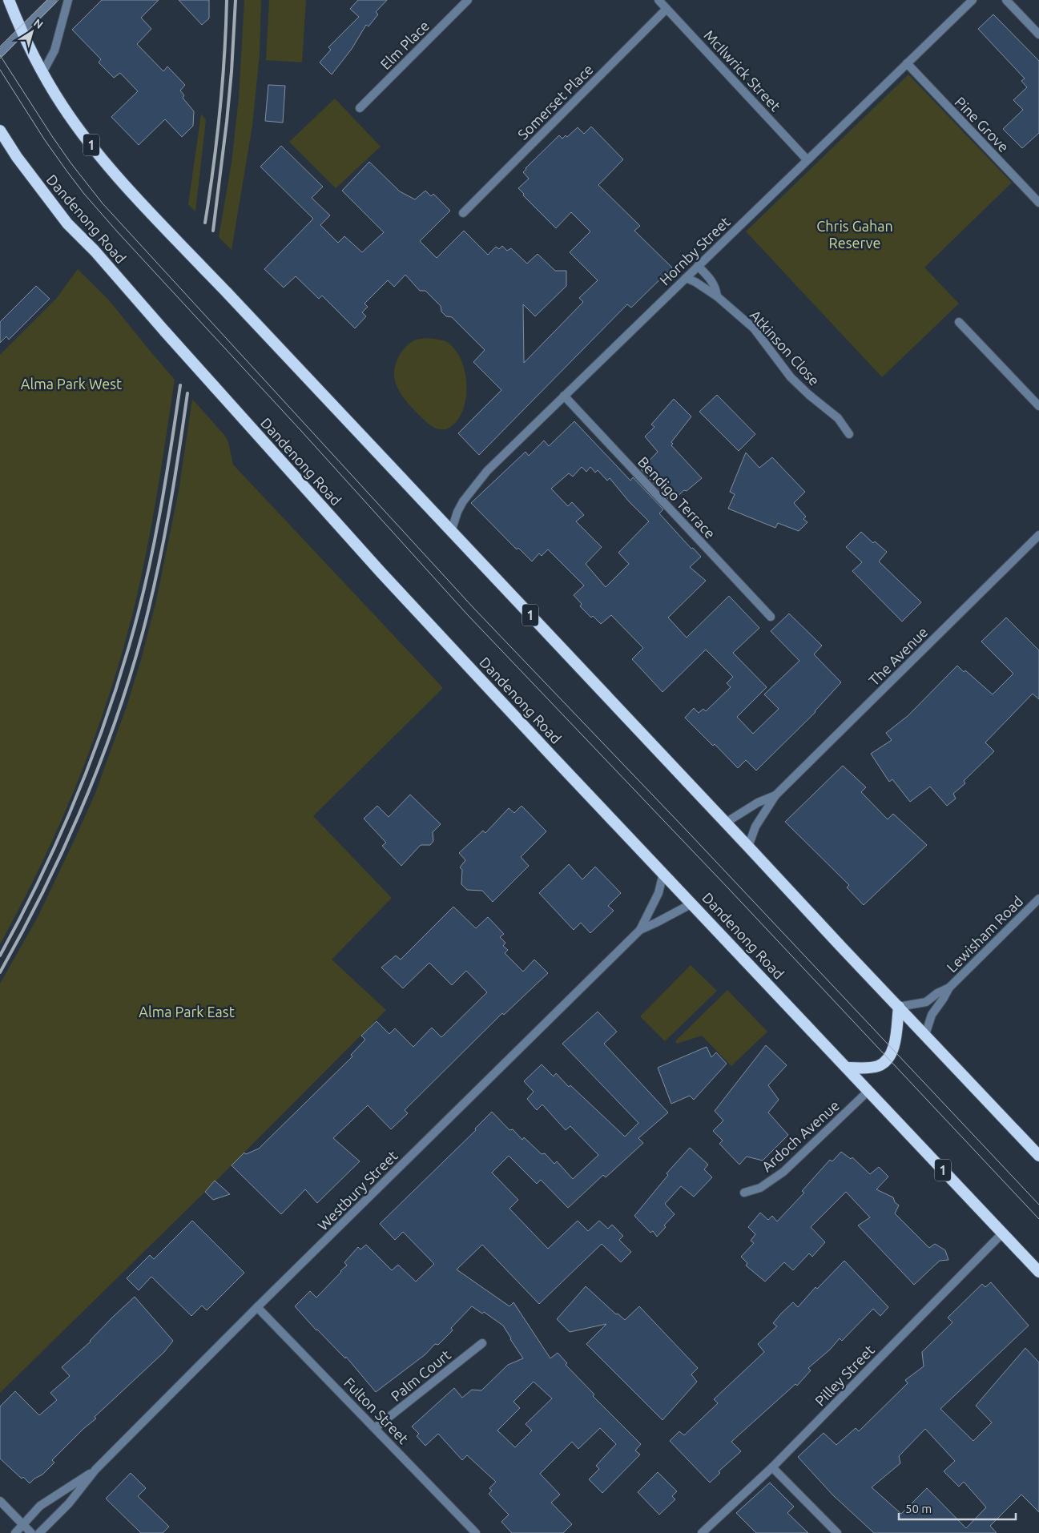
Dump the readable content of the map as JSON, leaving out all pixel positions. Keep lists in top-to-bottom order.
{
  "streets": {
    "highway": ["1", "Dandenong Road"],
    "street": [
      "Elm Place",
      "McIlwrick Street",
      "Somerset Place",
      "Pine Grove",
      "Hornby Street",
      "Atkinson Close",
      "Bendigo Terrace",
      "The Avenue",
      "Lewisham Road",
      "Ardoch Avenue",
      "Westbury Street",
      "Palm Court",
      "Pilley Street",
      "Fulton Street"
    ]
  },
  "crossings": [
    ["McIlwrick Street", "Somerset Place"],
    ["McIlwrick Street", "Hornby Street"],
    ["Pine Grove", "Hornby Street"],
    ["1", "Hornby Street"],
    ["1", "The Avenue"],
    ["1", "Lewisham Road"],
    ["Dandenong Road", "Ardoch Avenue"],
    ["Dandenong Road", "Westbury Street"],
    ["Dandenong Road", "Pilley Street"],
    ["Hornby Street", "Atkinson Close"],
    ["Hornby Street", "Bendigo Terrace"],
    ["Westbury Street", "Fulton Street"],
    ["Palm Court", "Fulton Street"]
  ],
  "parks": ["Chris Gahan Reserve", "Alma Park West", "Alma Park East"],
  "scale_bar": "50 m",
  "north": "top right"
}
